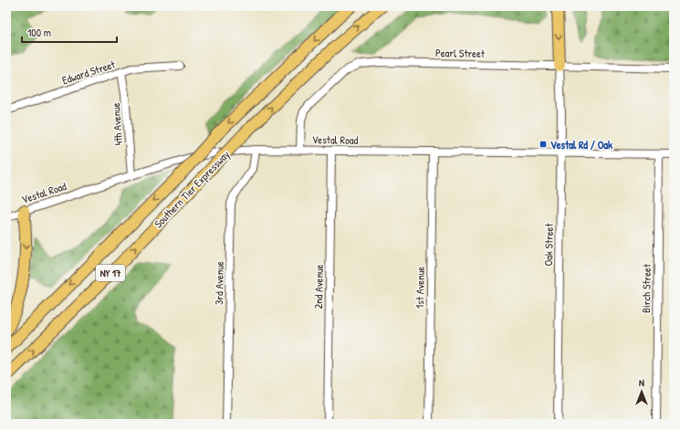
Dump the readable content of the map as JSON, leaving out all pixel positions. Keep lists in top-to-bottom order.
{
  "streets": {
    "highway": ["Southern Tier Expressway", "NY 17"],
    "street": [
      "Pearl Street",
      "Edward Street",
      "4th Avenue",
      "Vestal Road",
      "Oak Street",
      "3rd Avenue",
      "2nd Avenue",
      "1st Avenue",
      "Birch Street"
    ]
  },
  "crossings": [
    ["Pearl Street", "Vestal Road"],
    ["Pearl Street", "Oak Street"],
    ["Edward Street", "4th Avenue"],
    ["4th Avenue", "Vestal Road"],
    ["Vestal Road", "Oak Street"],
    ["Vestal Road", "3rd Avenue"],
    ["Vestal Road", "2nd Avenue"],
    ["Vestal Road", "1st Avenue"],
    ["Vestal Road", "Birch Street"]
  ],
  "places": {
    "transit": ["Vestal Rd / Oak"]
  },
  "scale_bar": "100 m",
  "north": "top"
}
